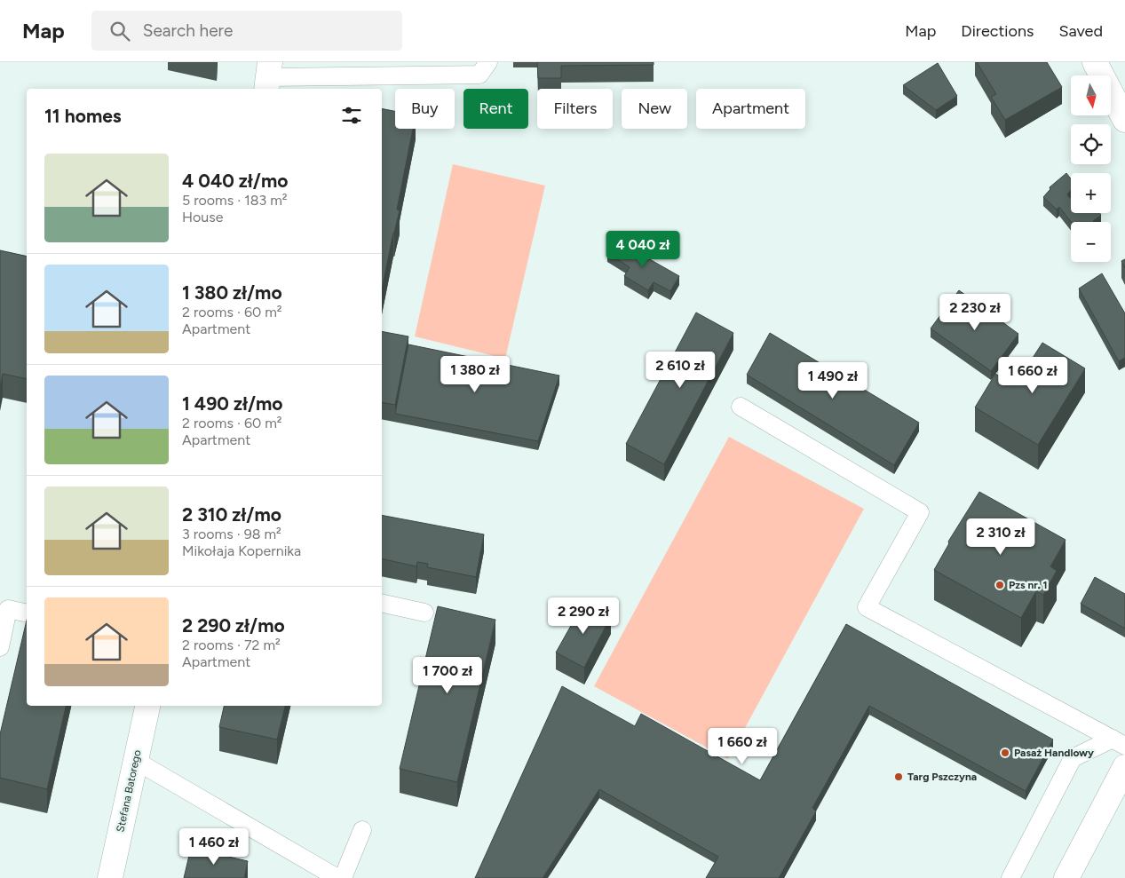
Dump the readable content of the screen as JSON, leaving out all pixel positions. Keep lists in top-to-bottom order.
{
  "streets": {
    "street": ["Stefana Batorego"]
  },
  "places": ["Pzs nr. 1", "Pasaż Handlowy", "Targ Pszczyna"],
  "north": "bottom",
  "page": {
    "header": "Map",
    "search": "Search here",
    "nav": ["Map", "Directions", "Saved"],
    "map_buttons": ["+", "−"],
    "chip": [
      "Buy",
      "Rent",
      "Filters",
      "New",
      "Apartment"
    ],
    "heading": "11 homes",
    "list": [
      {
        "name": "4 040 zł/mo",
        "note": "5 rooms · 183 m² · House"
      },
      {
        "name": "1 380 zł/mo",
        "note": "2 rooms · 60 m² · Apartment"
      },
      {
        "name": "1 490 zł/mo",
        "note": "2 rooms · 60 m² · Apartment"
      },
      {
        "name": "2 310 zł/mo",
        "note": "3 rooms · 98 m² · Mikołaja Kopernika"
      },
      {
        "name": "2 290 zł/mo",
        "note": "2 rooms · 72 m² · Apartment"
      }
    ],
    "price": [
      "4 040 zł",
      "2 230 zł",
      "2 610 zł",
      "1 380 zł",
      "1 660 zł",
      "1 490 zł",
      "2 310 zł",
      "2 290 zł",
      "1 700 zł",
      "1 660 zł",
      "1 460 zł"
    ]
  }
}
